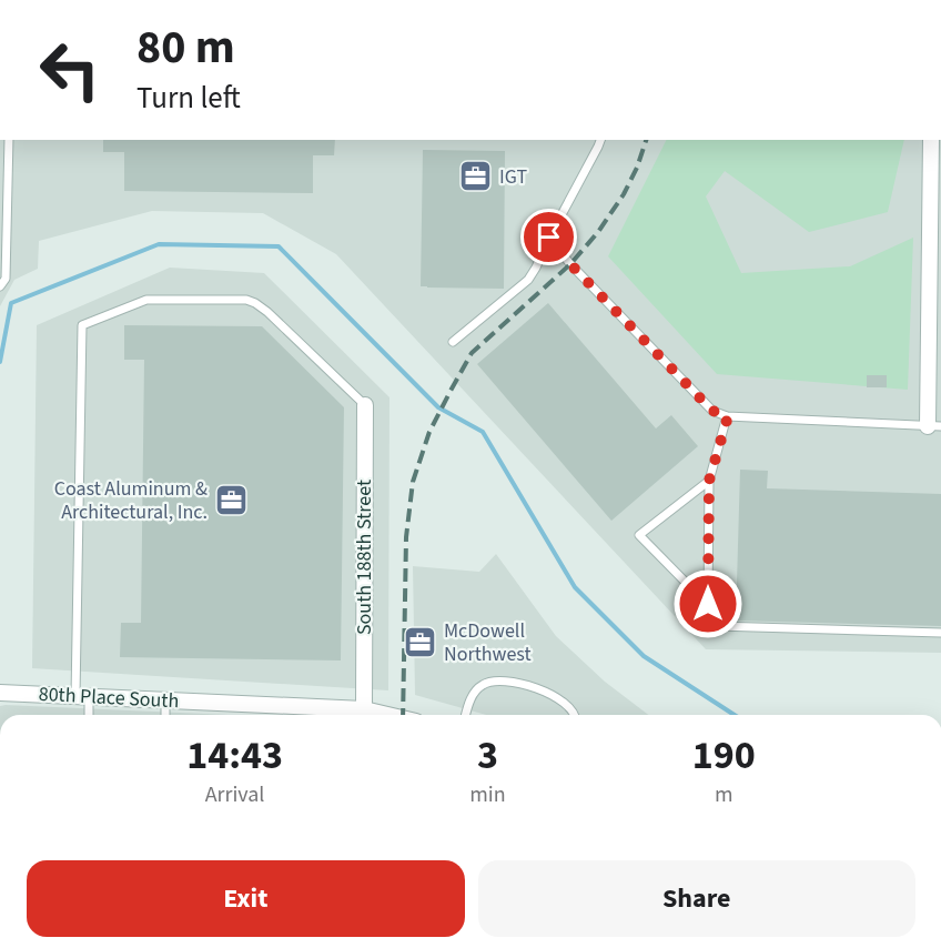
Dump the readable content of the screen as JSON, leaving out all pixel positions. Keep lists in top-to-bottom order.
{
  "streets": {
    "street": ["South 188th Street", "80th Place South"]
  },
  "crossings": [
    ["South 188th Street", "80th Place South"]
  ],
  "places": {
    "office": ["IGT", "Coast Aluminum & Architectural, Inc.", "McDowell Northwest"]
  },
  "page": {
    "turn": ["80 m", "Turn left"],
    "eta": [
      "14:43",
      "Arrival",
      "3",
      "min",
      "190",
      "m"
    ],
    "buttons": ["Exit", "Share"]
  }
}
